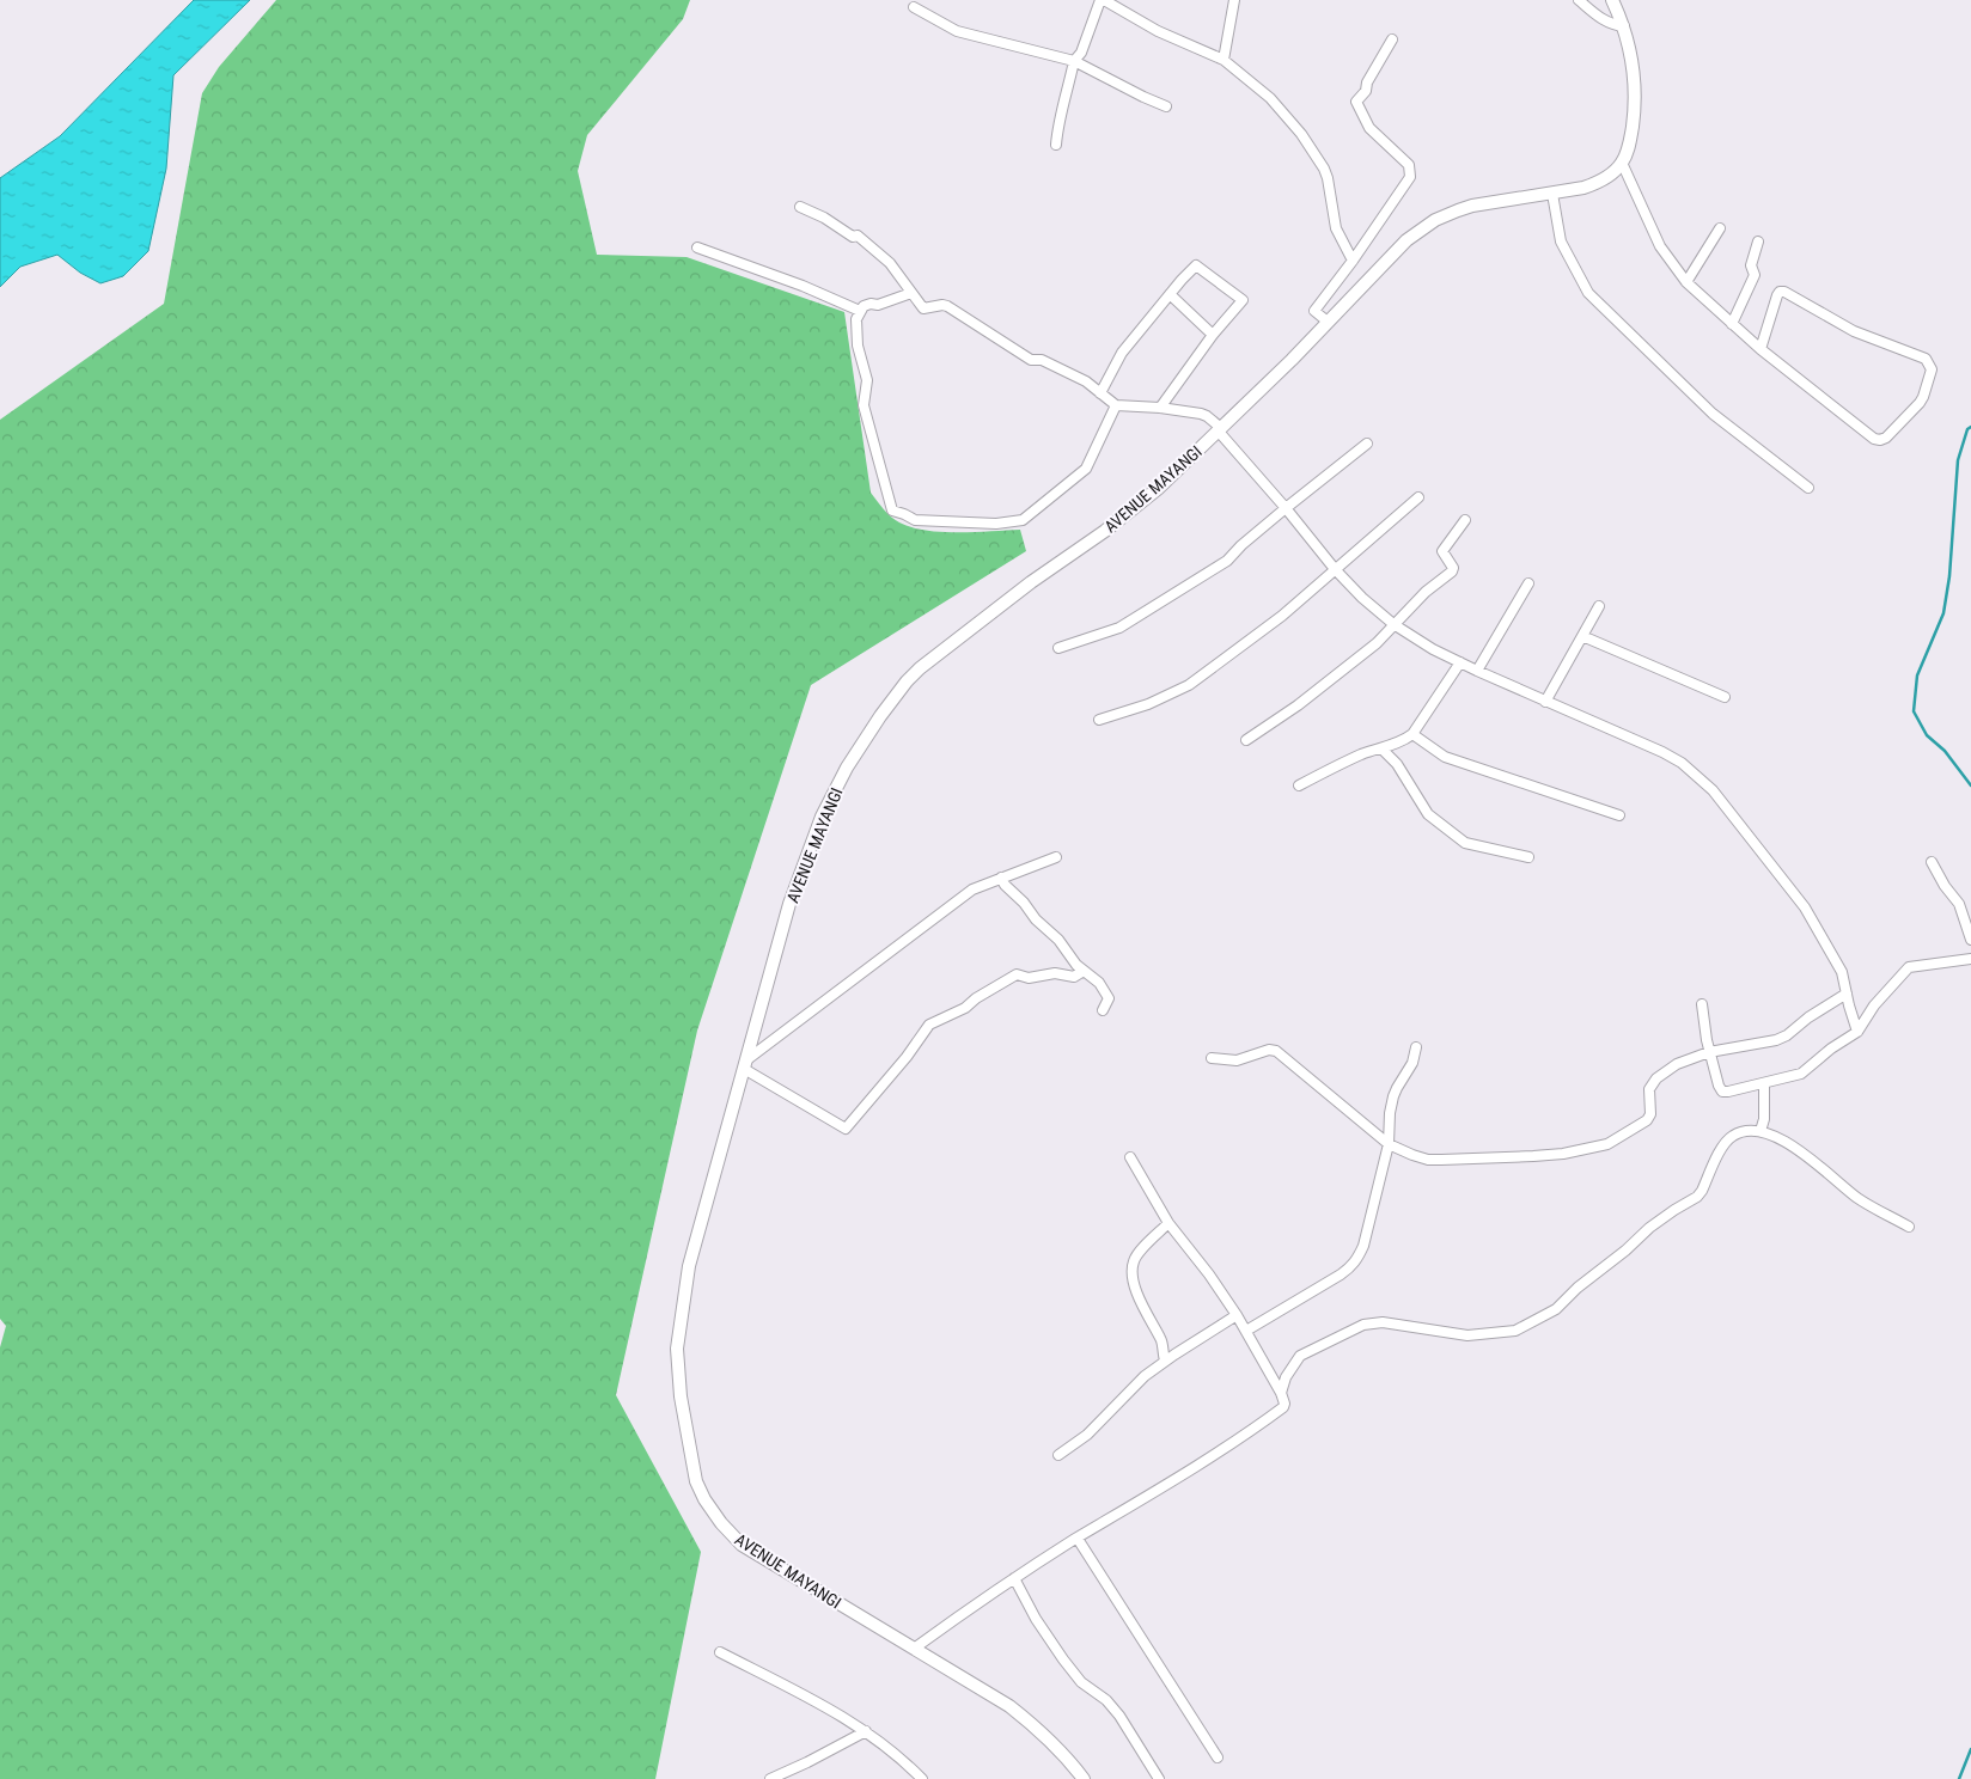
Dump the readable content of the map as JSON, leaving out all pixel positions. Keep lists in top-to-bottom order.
{
  "streets": {
    "street": ["AVENUE MAYANGI"]
  }
}
